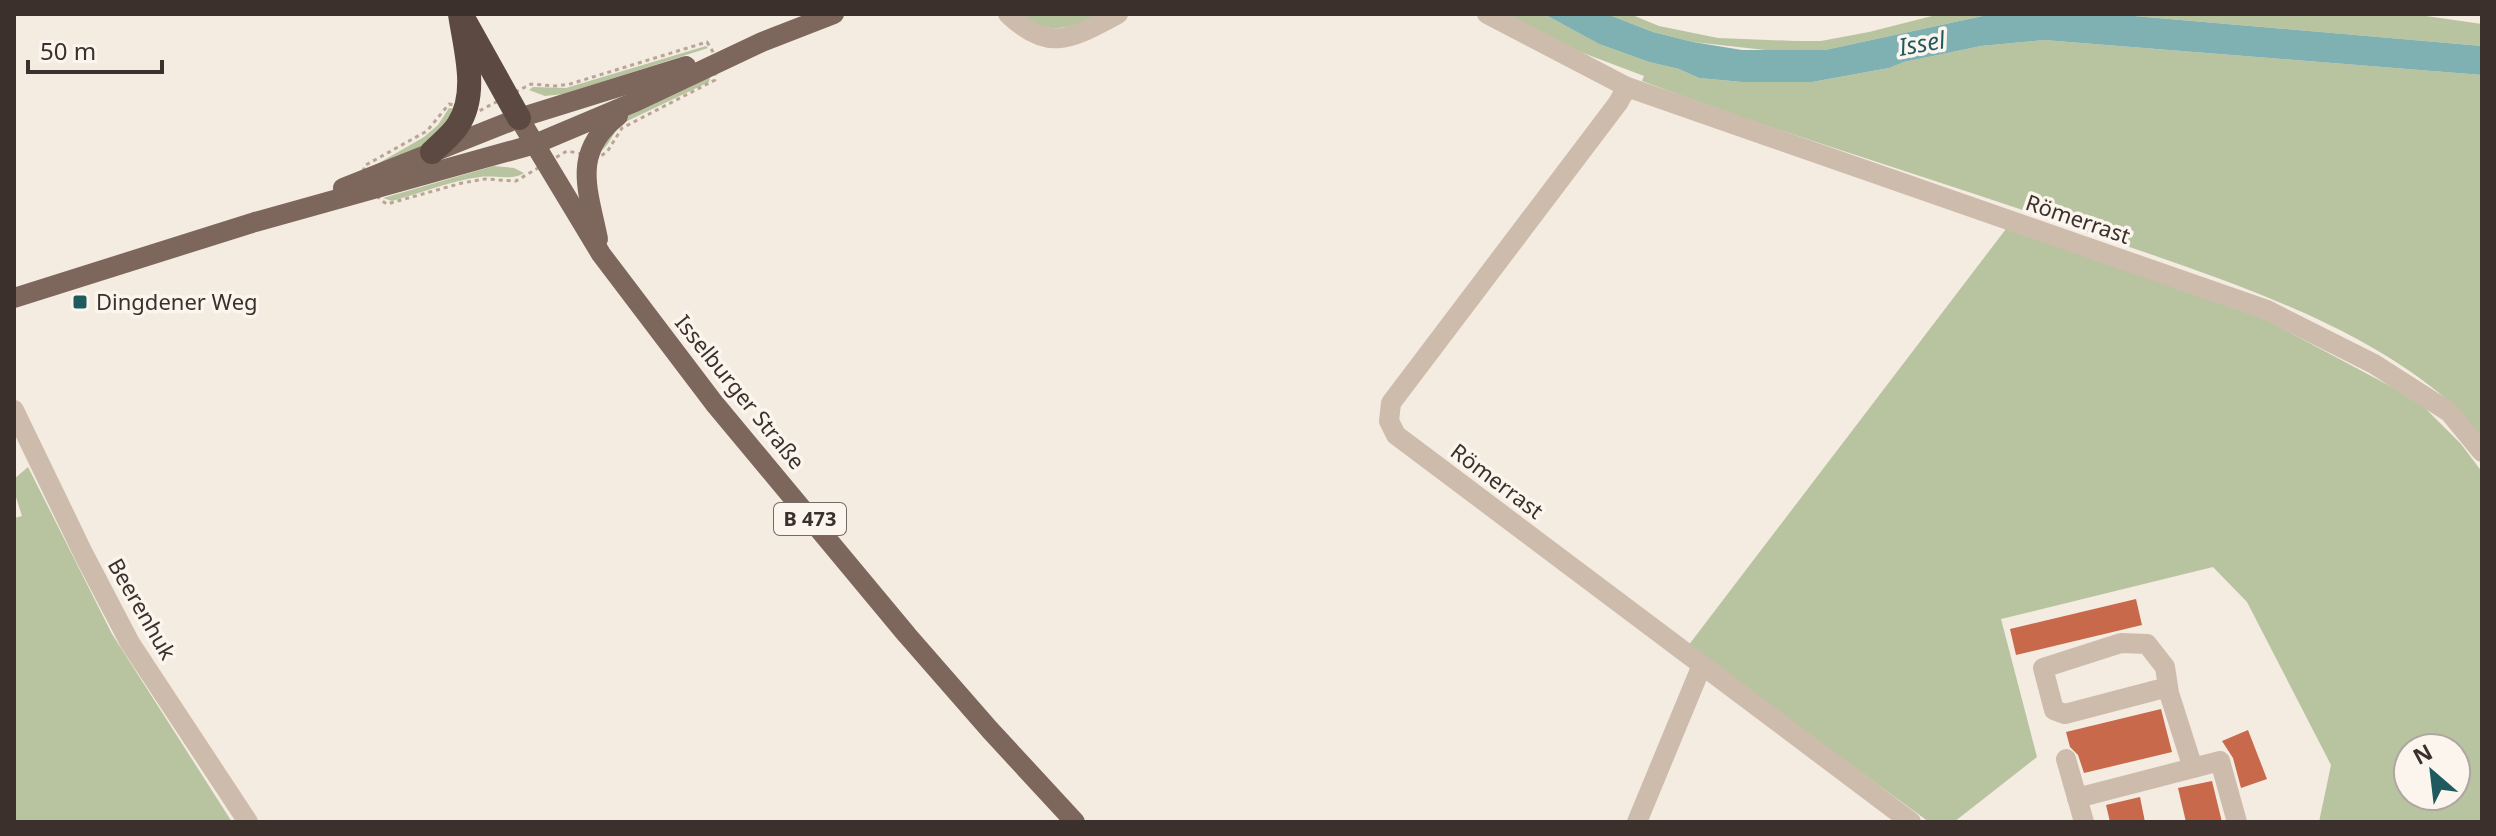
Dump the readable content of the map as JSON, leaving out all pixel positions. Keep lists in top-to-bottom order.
{
  "streets": {
    "highway": ["B 473"],
    "main road": ["Isselburger Straße"],
    "street": ["Römerrast", "Beerenhuk"]
  },
  "crossings": [
    ["Isselburger Straße", "B 473"]
  ],
  "water": ["Issel"],
  "places": {
    "transit": ["Dingdener Weg"]
  },
  "scale_bar": "50 m",
  "north": "top left"
}
